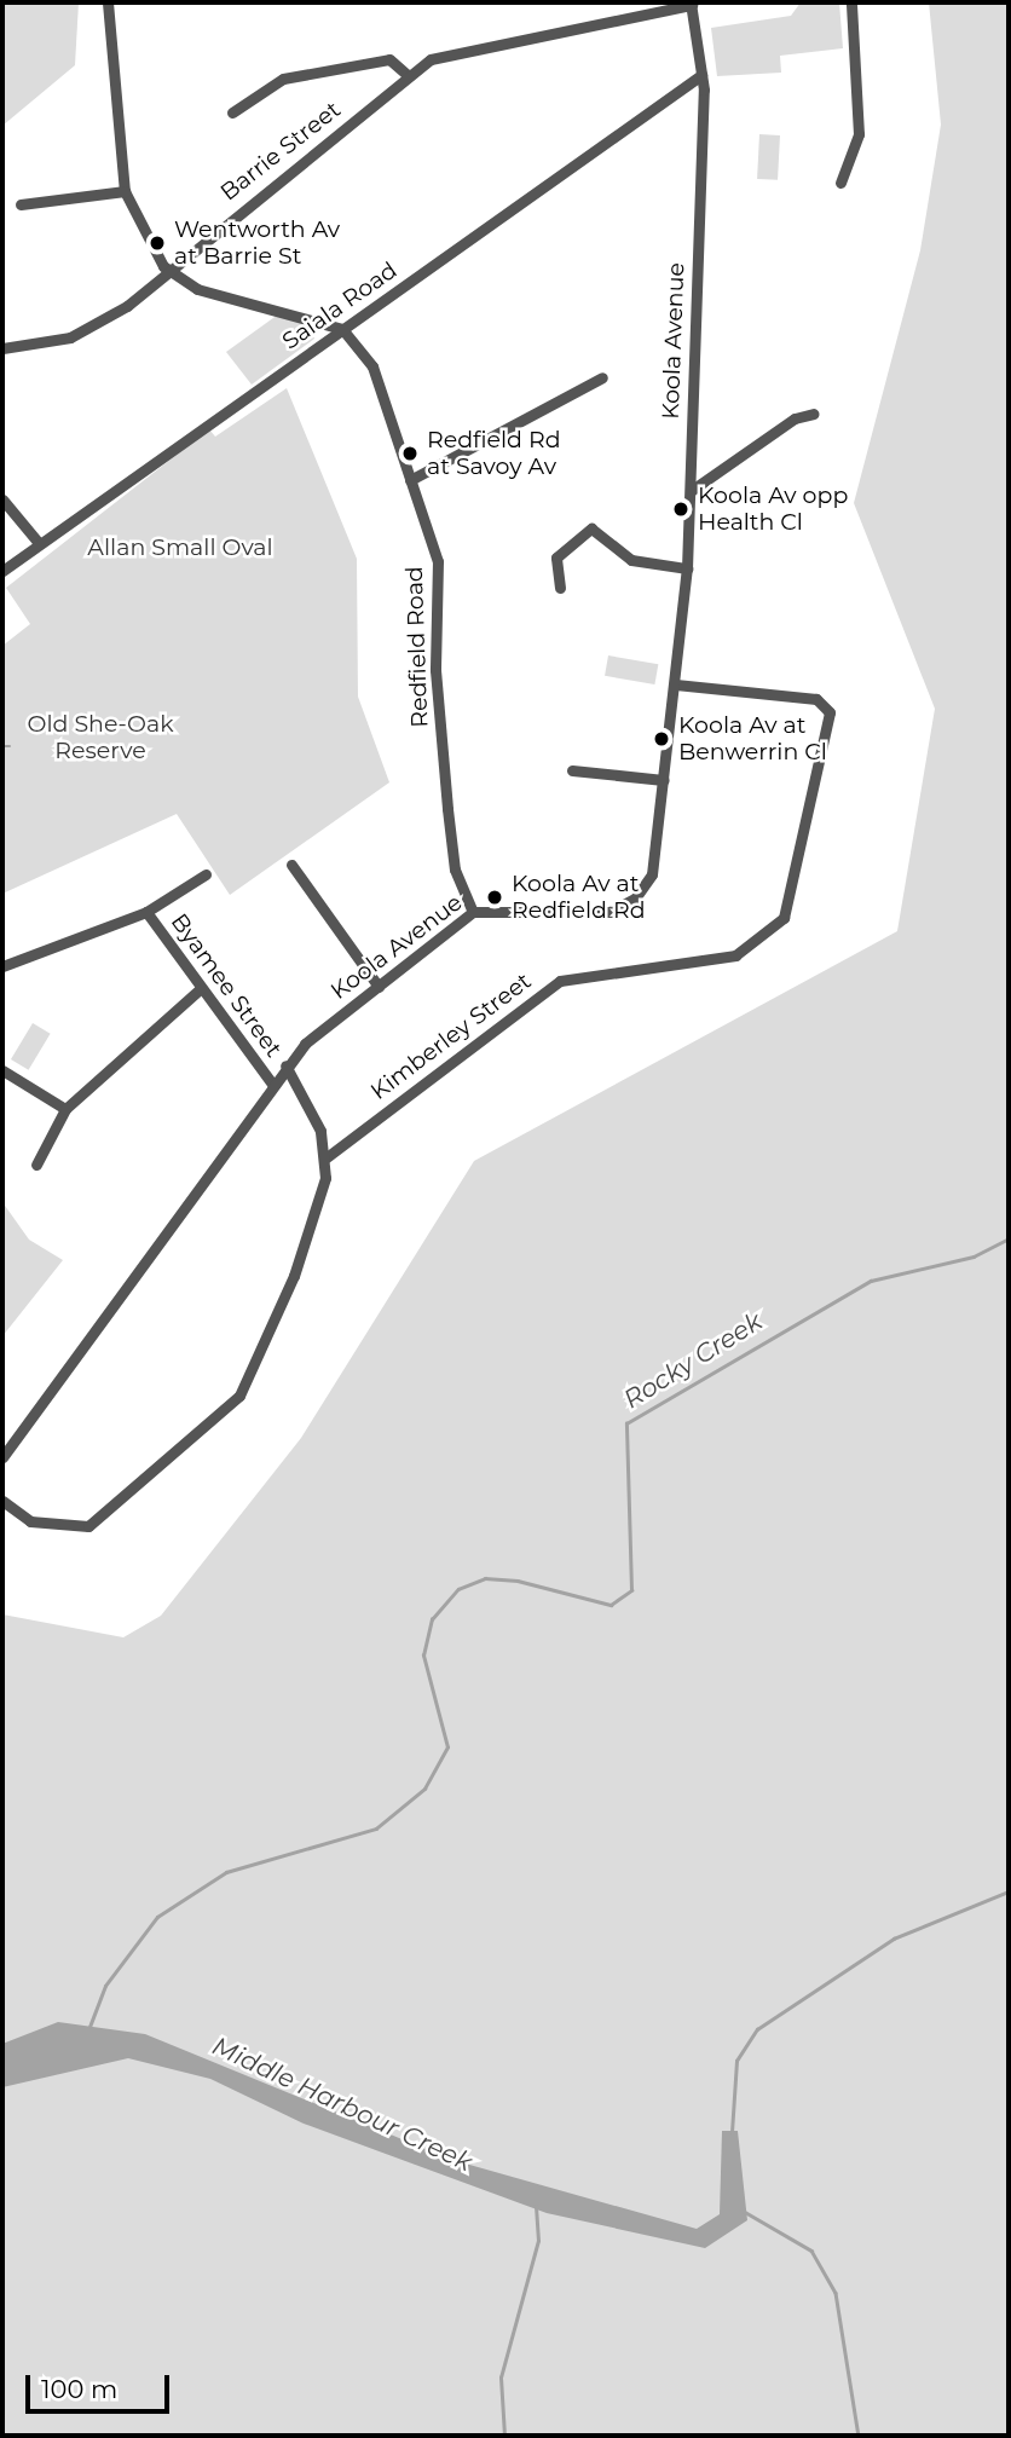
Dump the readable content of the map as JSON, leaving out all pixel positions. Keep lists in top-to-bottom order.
{
  "streets": {
    "street": [
      "Barrie Street",
      "Saiala Road",
      "Koola Avenue",
      "Redfield Road",
      "Byamee Street",
      "Kimberley Street"
    ]
  },
  "crossings": [
    ["Barrie Street", "Koola Avenue"],
    ["Saiala Road", "Koola Avenue"],
    ["Saiala Road", "Redfield Road"],
    ["Koola Avenue", "Redfield Road"],
    ["Koola Avenue", "Byamee Street"],
    ["Koola Avenue", "Kimberley Street"]
  ],
  "water": ["Rocky Creek", "Middle Harbour Creek"],
  "parks": ["Allan Small Oval", "Old She-Oak Reserve"],
  "places": [
    "Wentworth Av at Barrie St",
    "Redfield Rd at Savoy Av",
    "Koola Av opp Health Cl",
    "Koola Av at Benwerrin Cl",
    "Koola Av at Redfield Rd"
  ],
  "scale_bar": "100 m"
}
